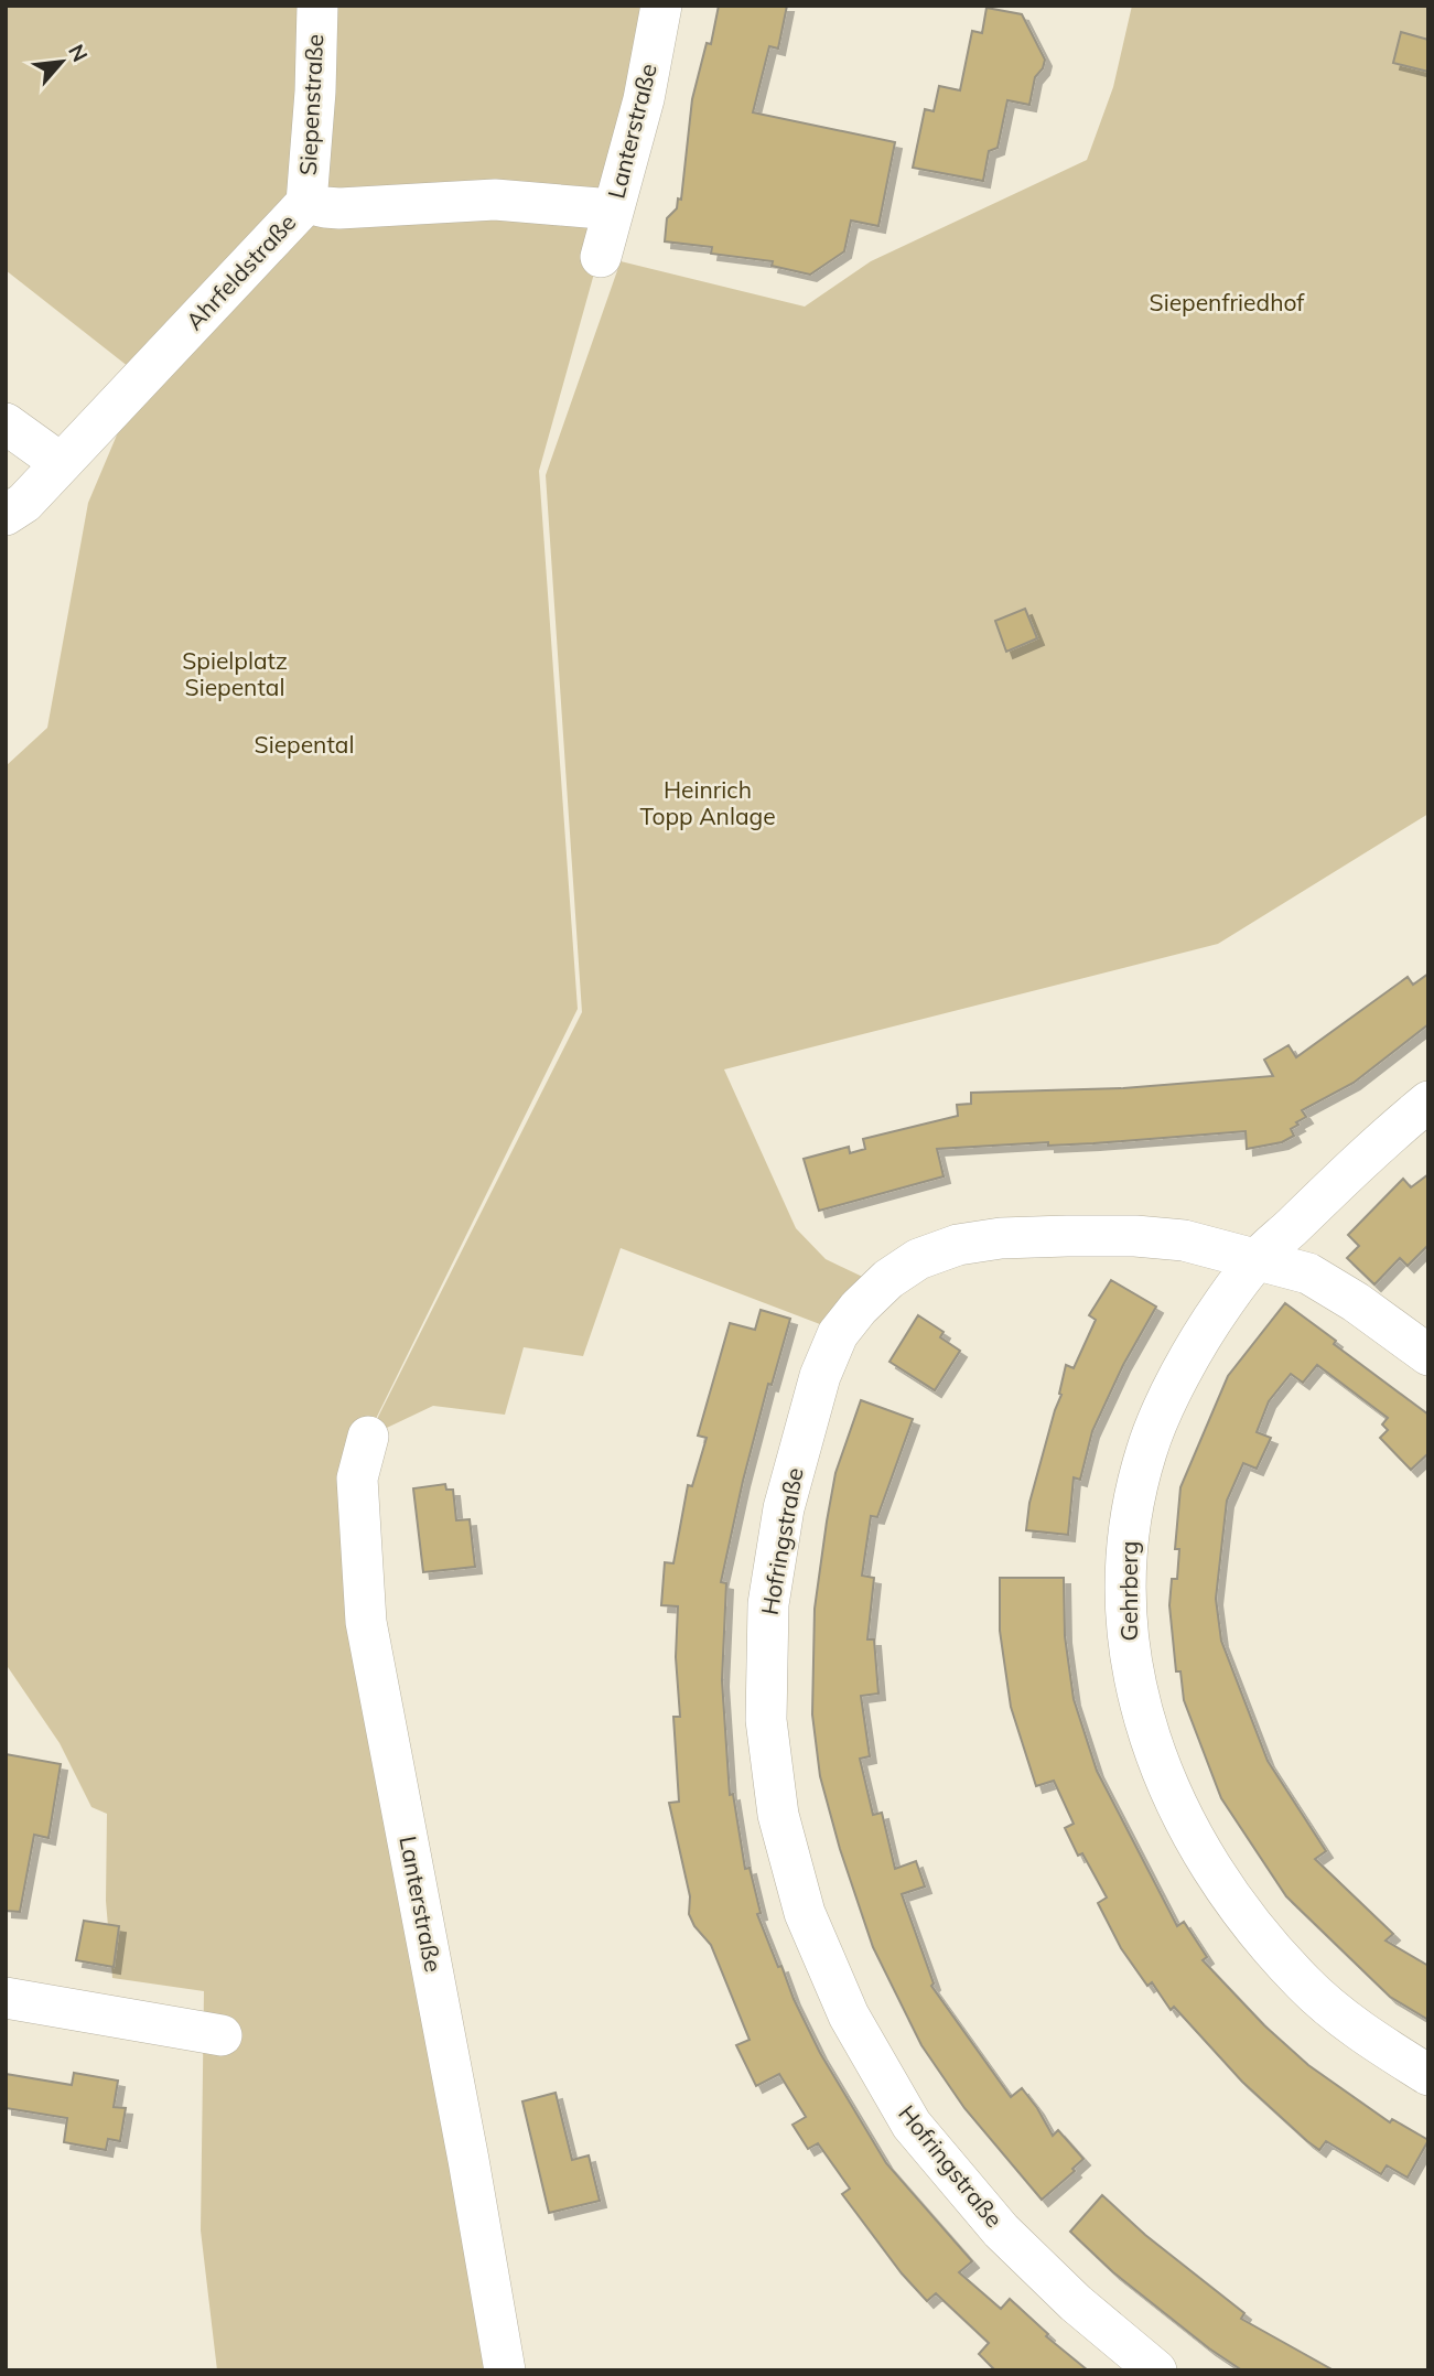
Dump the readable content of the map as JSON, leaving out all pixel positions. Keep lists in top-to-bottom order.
{
  "streets": {
    "street": [
      "Siepenstraße",
      "Lanterstraße",
      "Ahrfeldstraße",
      "Hofringstraße",
      "Gehrberg"
    ]
  },
  "crossings": [
    ["Siepenstraße", "Ahrfeldstraße"],
    ["Lanterstraße", "Ahrfeldstraße"],
    ["Hofringstraße", "Gehrberg"]
  ],
  "parks": [
    "Siepenfriedhof",
    "Spielplatz Siepental",
    "Siepental",
    "Heinrich Topp Anlage"
  ],
  "north": "top right"
}
